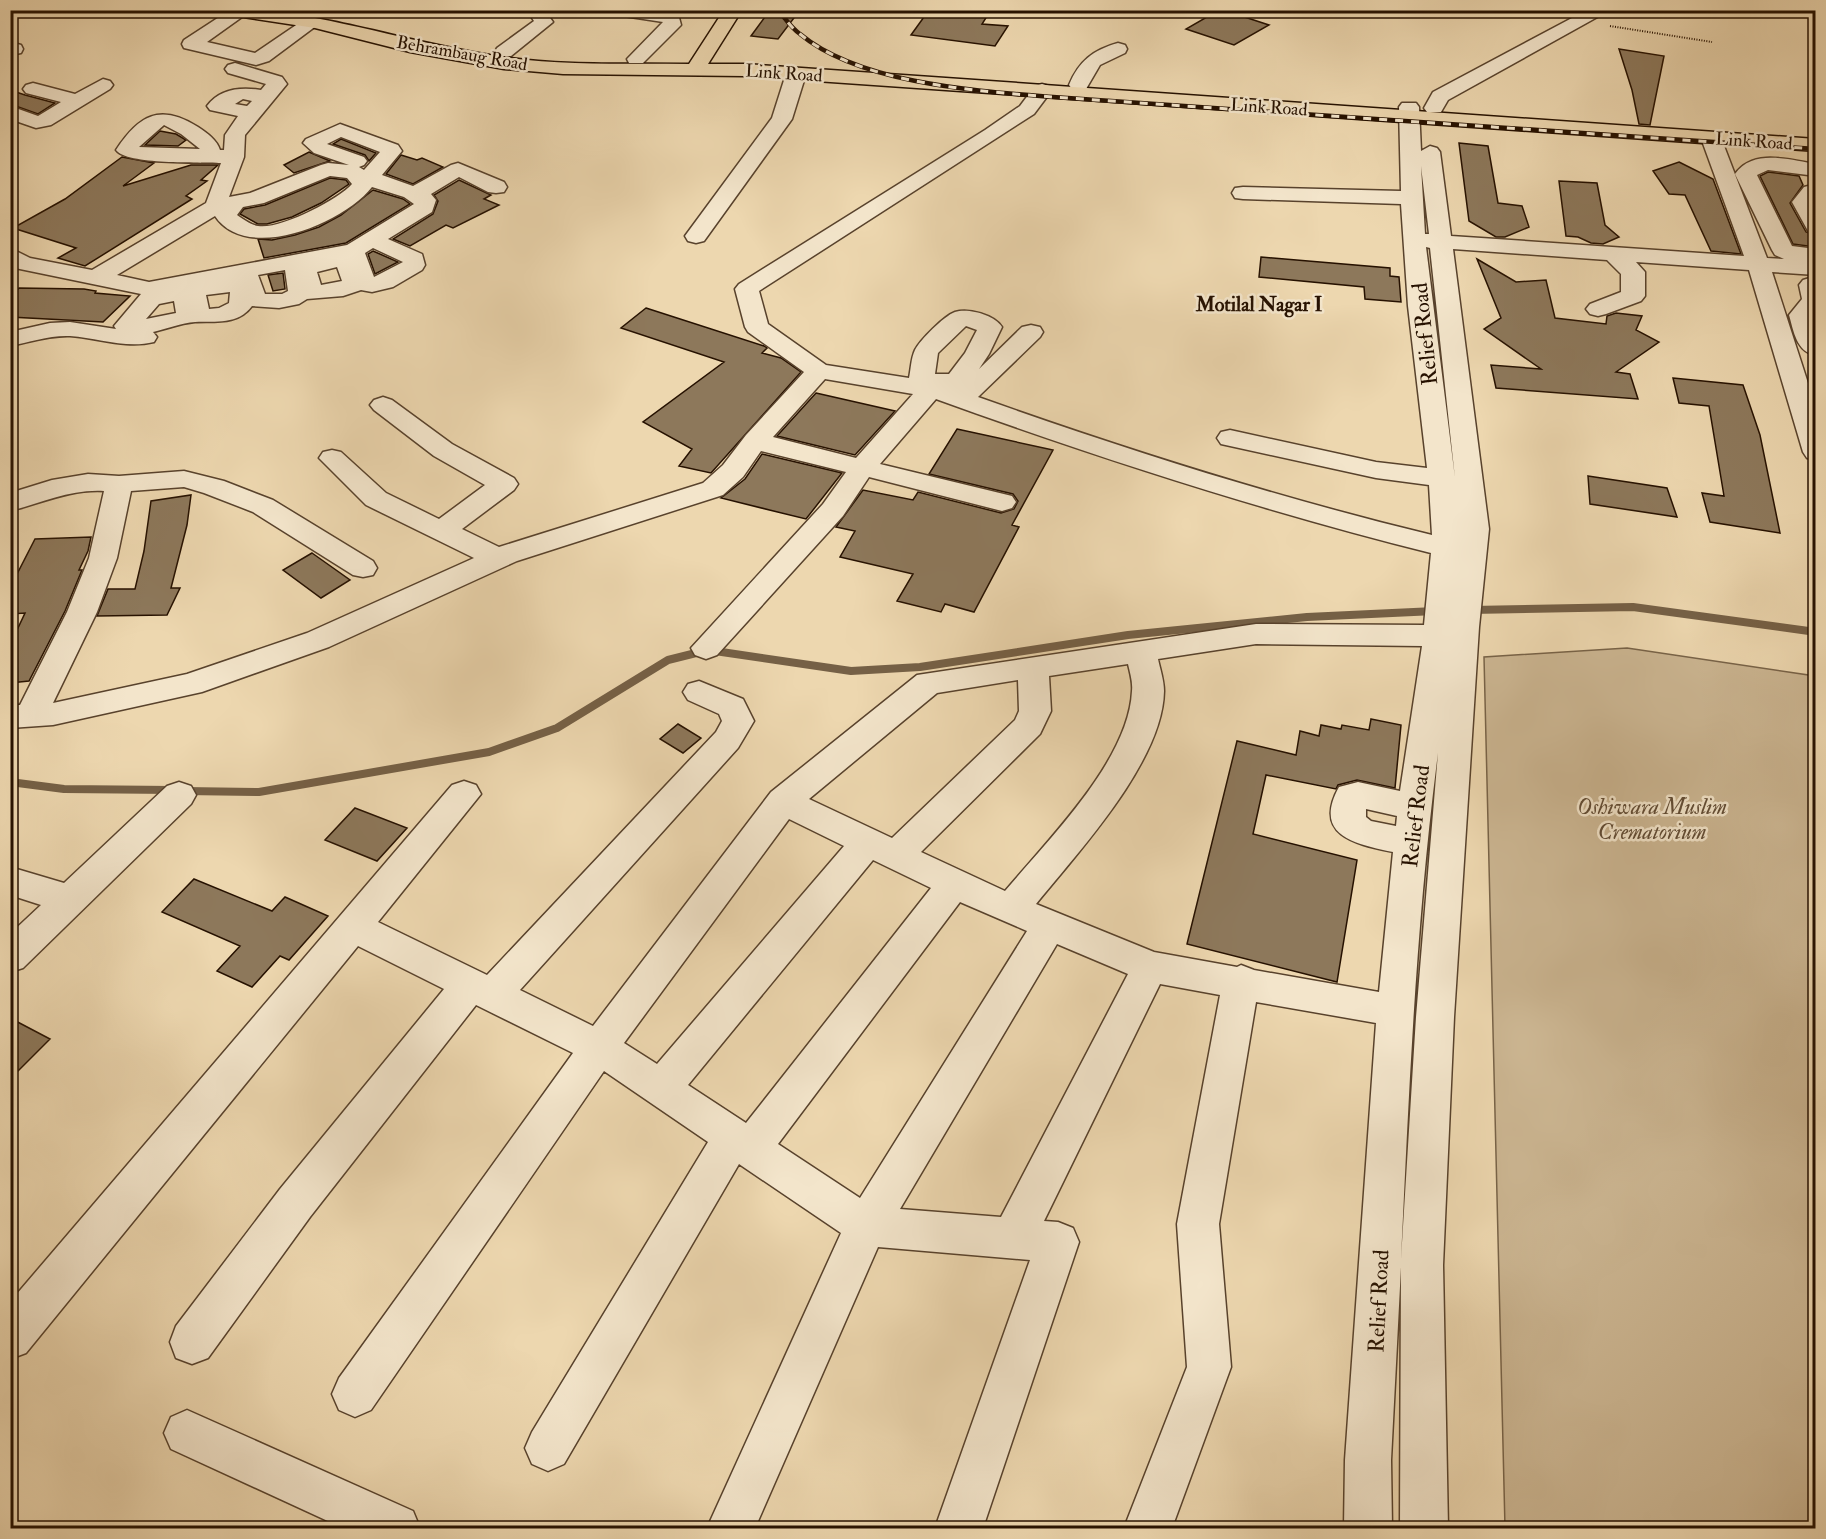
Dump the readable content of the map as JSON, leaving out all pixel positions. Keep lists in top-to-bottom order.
{
  "streets": {
    "main road": ["Behrambaug Road", "Link Road"],
    "street": ["Relief Road"]
  },
  "crossings": [
    ["Link Road", "Relief Road"]
  ],
  "districts": ["Motilal Nagar I"],
  "parks": ["Oshiwara Muslim Crematorium"]
}
